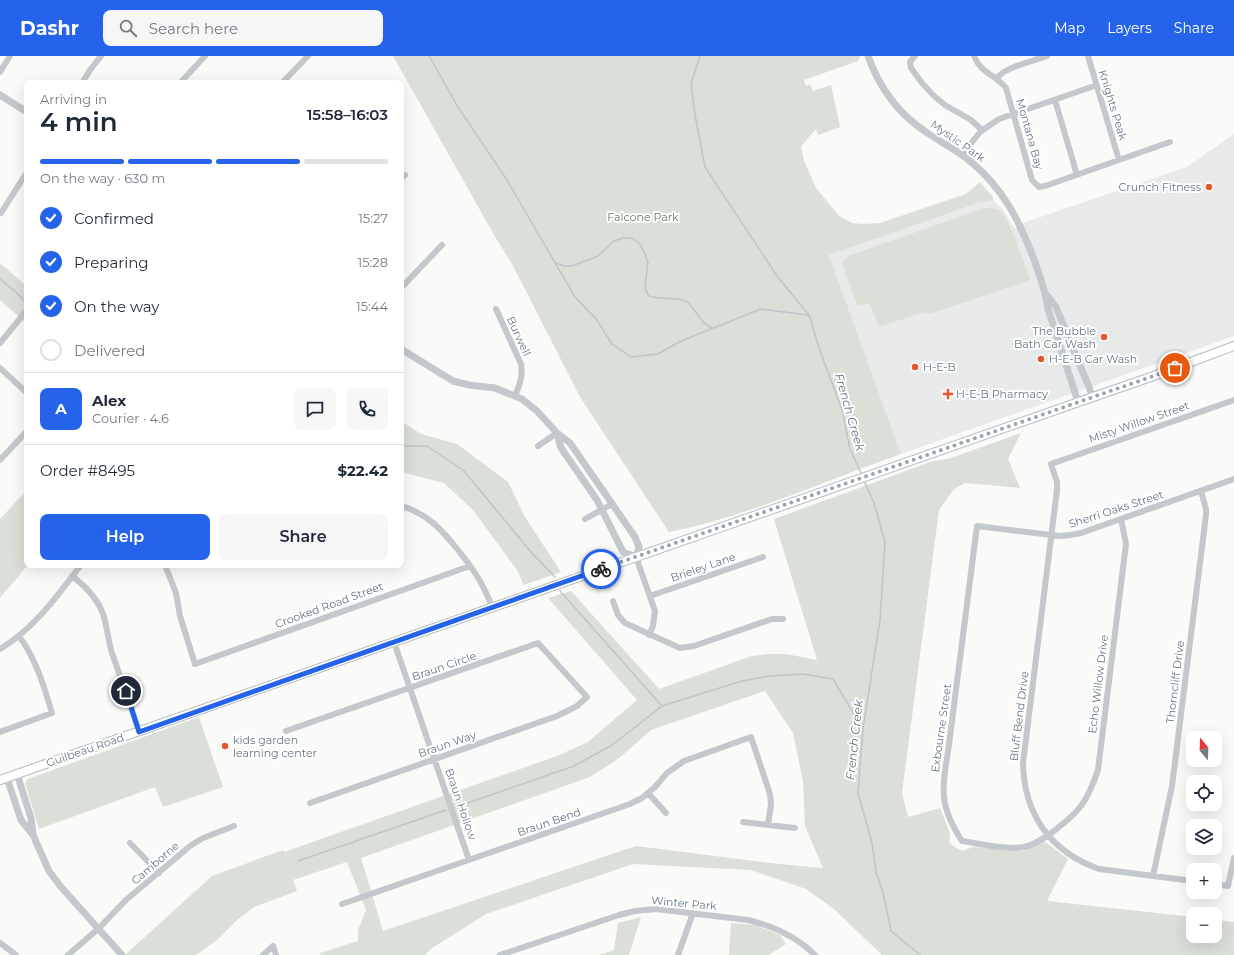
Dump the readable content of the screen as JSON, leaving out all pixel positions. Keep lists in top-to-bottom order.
{
  "streets": {
    "main road": ["Guilbeau Road"],
    "street": [
      "Knights Peak",
      "Montana Bay",
      "Mystic Park",
      "Burwell",
      "Misty Willow Street",
      "Sherri Oaks Street",
      "Brieley Lane",
      "Crooked Road Street",
      "Braun Circle",
      "Thorncliff Drive",
      "Echo Willow Drive",
      "Bluff Bend Drive",
      "Exbourne Street",
      "Braun Way",
      "Braun Hollow",
      "Braun Bend",
      "Camborne",
      "Winter Park"
    ]
  },
  "crossings": [
    ["Knights Peak", "Montana Bay"],
    ["Mystic Park", "Guilbeau Road"],
    ["Misty Willow Street", "Bluff Bend Drive"],
    ["Sherri Oaks Street", "Thorncliff Drive"],
    ["Sherri Oaks Street", "Echo Willow Drive"],
    ["Sherri Oaks Street", "Bluff Bend Drive"],
    ["Sherri Oaks Street", "Exbourne Street"],
    ["Braun Circle", "Braun Way"],
    ["Braun Circle", "Braun Hollow"],
    ["Thorncliff Drive", "Bluff Bend Drive"],
    ["Echo Willow Drive", "Bluff Bend Drive"],
    ["Echo Willow Drive", "Exbourne Street"],
    ["Bluff Bend Drive", "Exbourne Street"],
    ["Braun Way", "Braun Hollow"],
    ["Guilbeau Road", "Braun Hollow"],
    ["Braun Hollow", "Braun Bend"]
  ],
  "water": ["French Creek"],
  "parks": ["Falcone Park"],
  "places": {
    "other": [
      "Crunch Fitness",
      "The Bubble Bath Car Wash",
      "H-E-B Car Wash",
      "H-E-B",
      "kids garden learning center"
    ],
    "health": ["H-E-B Pharmacy"]
  },
  "north": "top",
  "page": {
    "header": "Dashr",
    "search": "Search here",
    "nav": ["Map", "Layers", "Share"],
    "heading": ["4 min", "Arriving in", "15:58–16:03"],
    "panel": [
      "Alex",
      "Courier · 4.6",
      "Order #8495",
      "$22.42"
    ],
    "bar": "On the way · 630 m",
    "list": [
      ["Confirmed", "15:27"],
      ["Preparing", "15:28"],
      ["On the way", "15:44"],
      "Delivered"
    ],
    "round": "A",
    "buttons": ["Help", "Share"],
    "map_buttons": ["+", "−"]
  }
}
